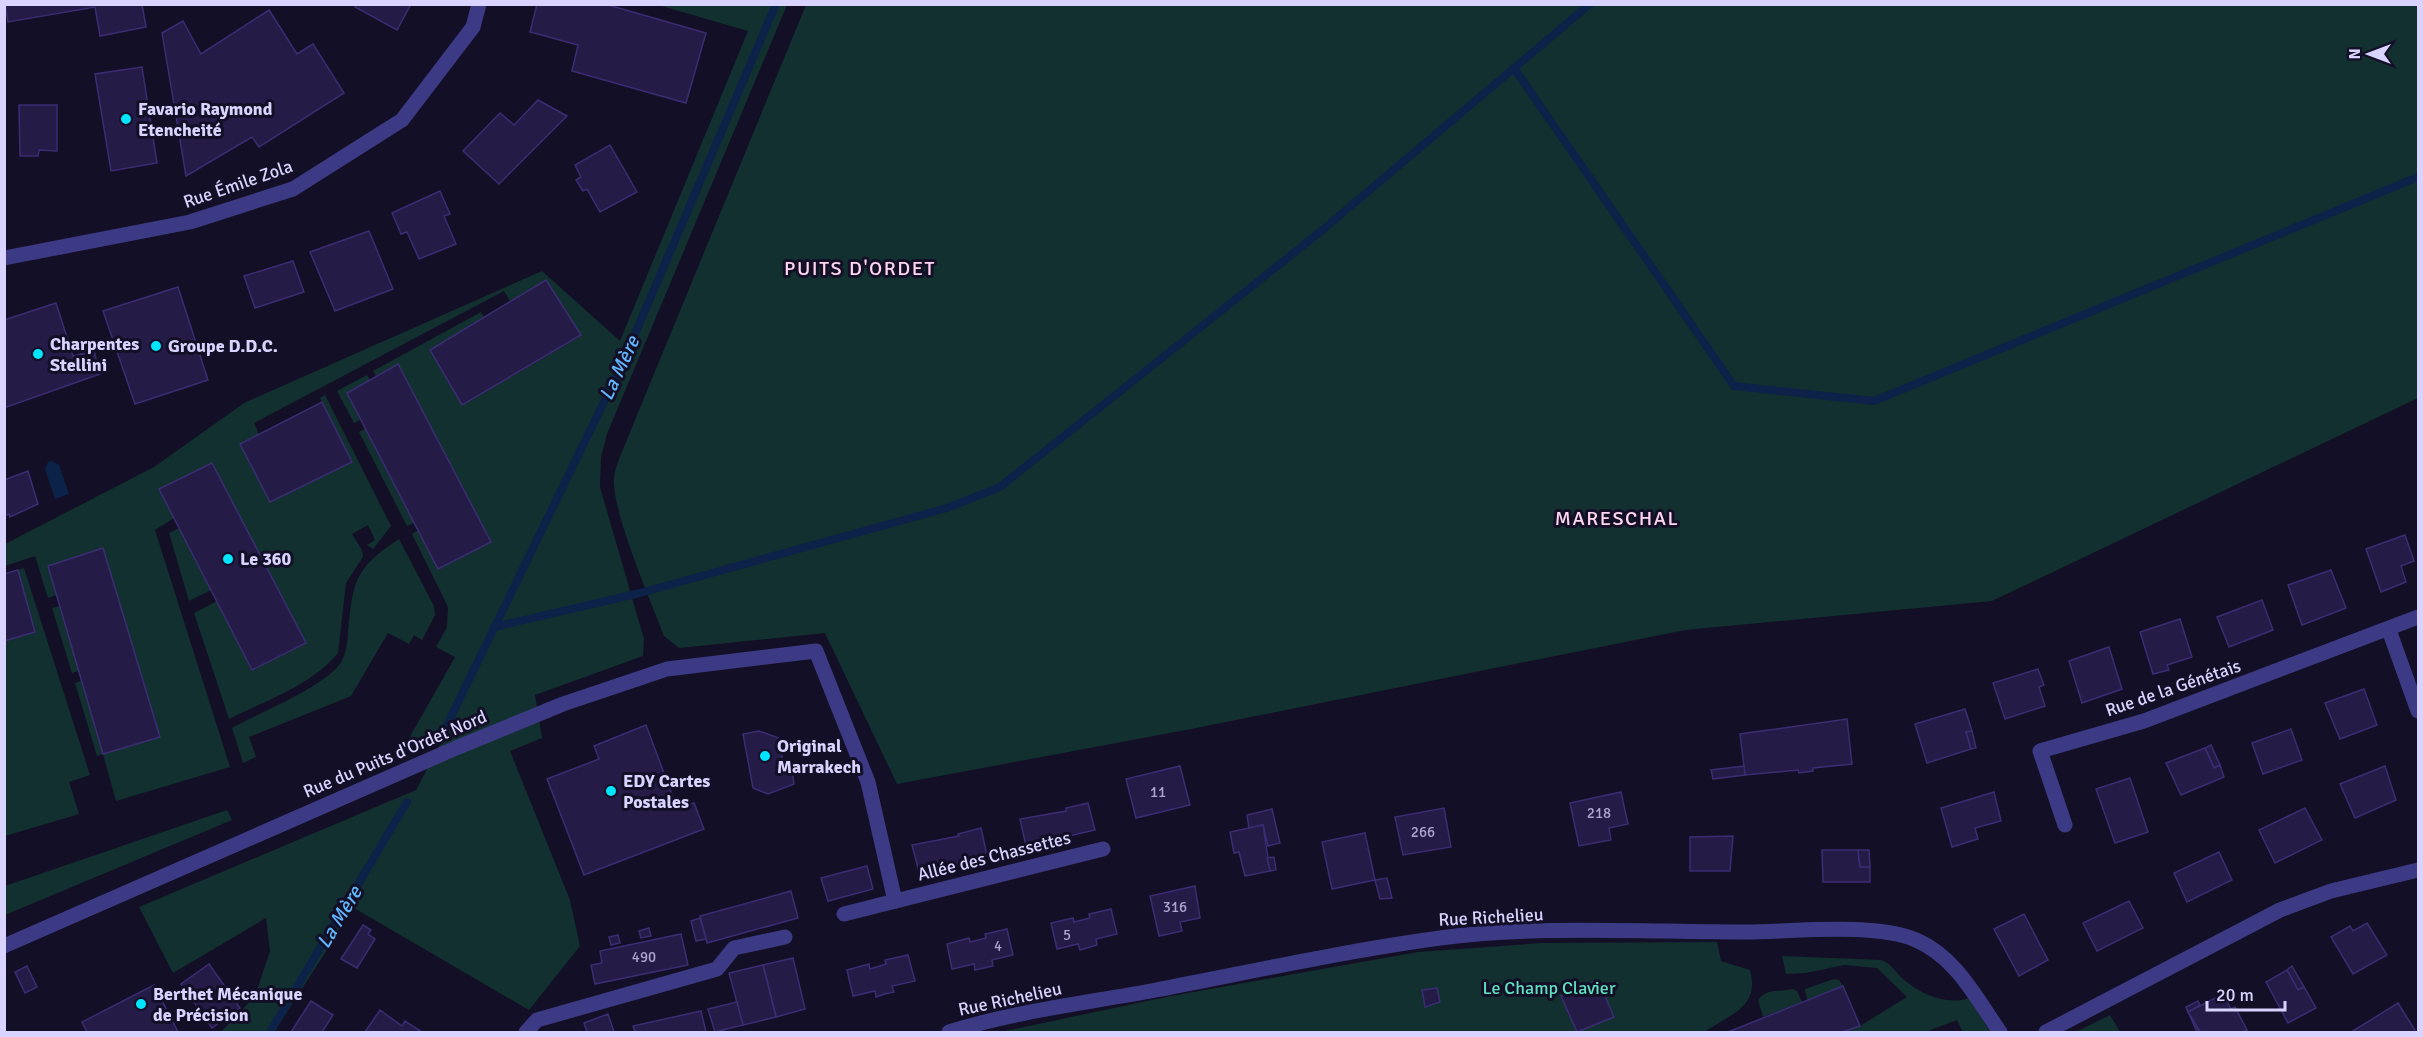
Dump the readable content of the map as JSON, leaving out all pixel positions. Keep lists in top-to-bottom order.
{
  "streets": {
    "street": [
      "Rue Émile Zola",
      "Rue de la Génétais",
      "Rue du Puits d'Ordet Nord",
      "Allée des Chassettes",
      "Rue Richelieu"
    ]
  },
  "crossings": [
    ["Rue du Puits d'Ordet Nord", "Allée des Chassettes"]
  ],
  "districts": ["PUITS D'ORDET", "MARESCHAL"],
  "water": ["La Mère"],
  "parks": ["Le Champ Clavier"],
  "places": [
    "Favario Raymond Etencheité",
    "Groupe D.D.C.",
    "Charpentes Stellini",
    "Le 360",
    "Original Marrakech",
    "EDY Cartes Postales",
    "Berthet Mécanique de Précision"
  ],
  "house_numbers": [
    "11",
    "218",
    "266",
    "316",
    "5",
    "4",
    "490"
  ],
  "scale_bar": "20 m",
  "north": "left"
}
